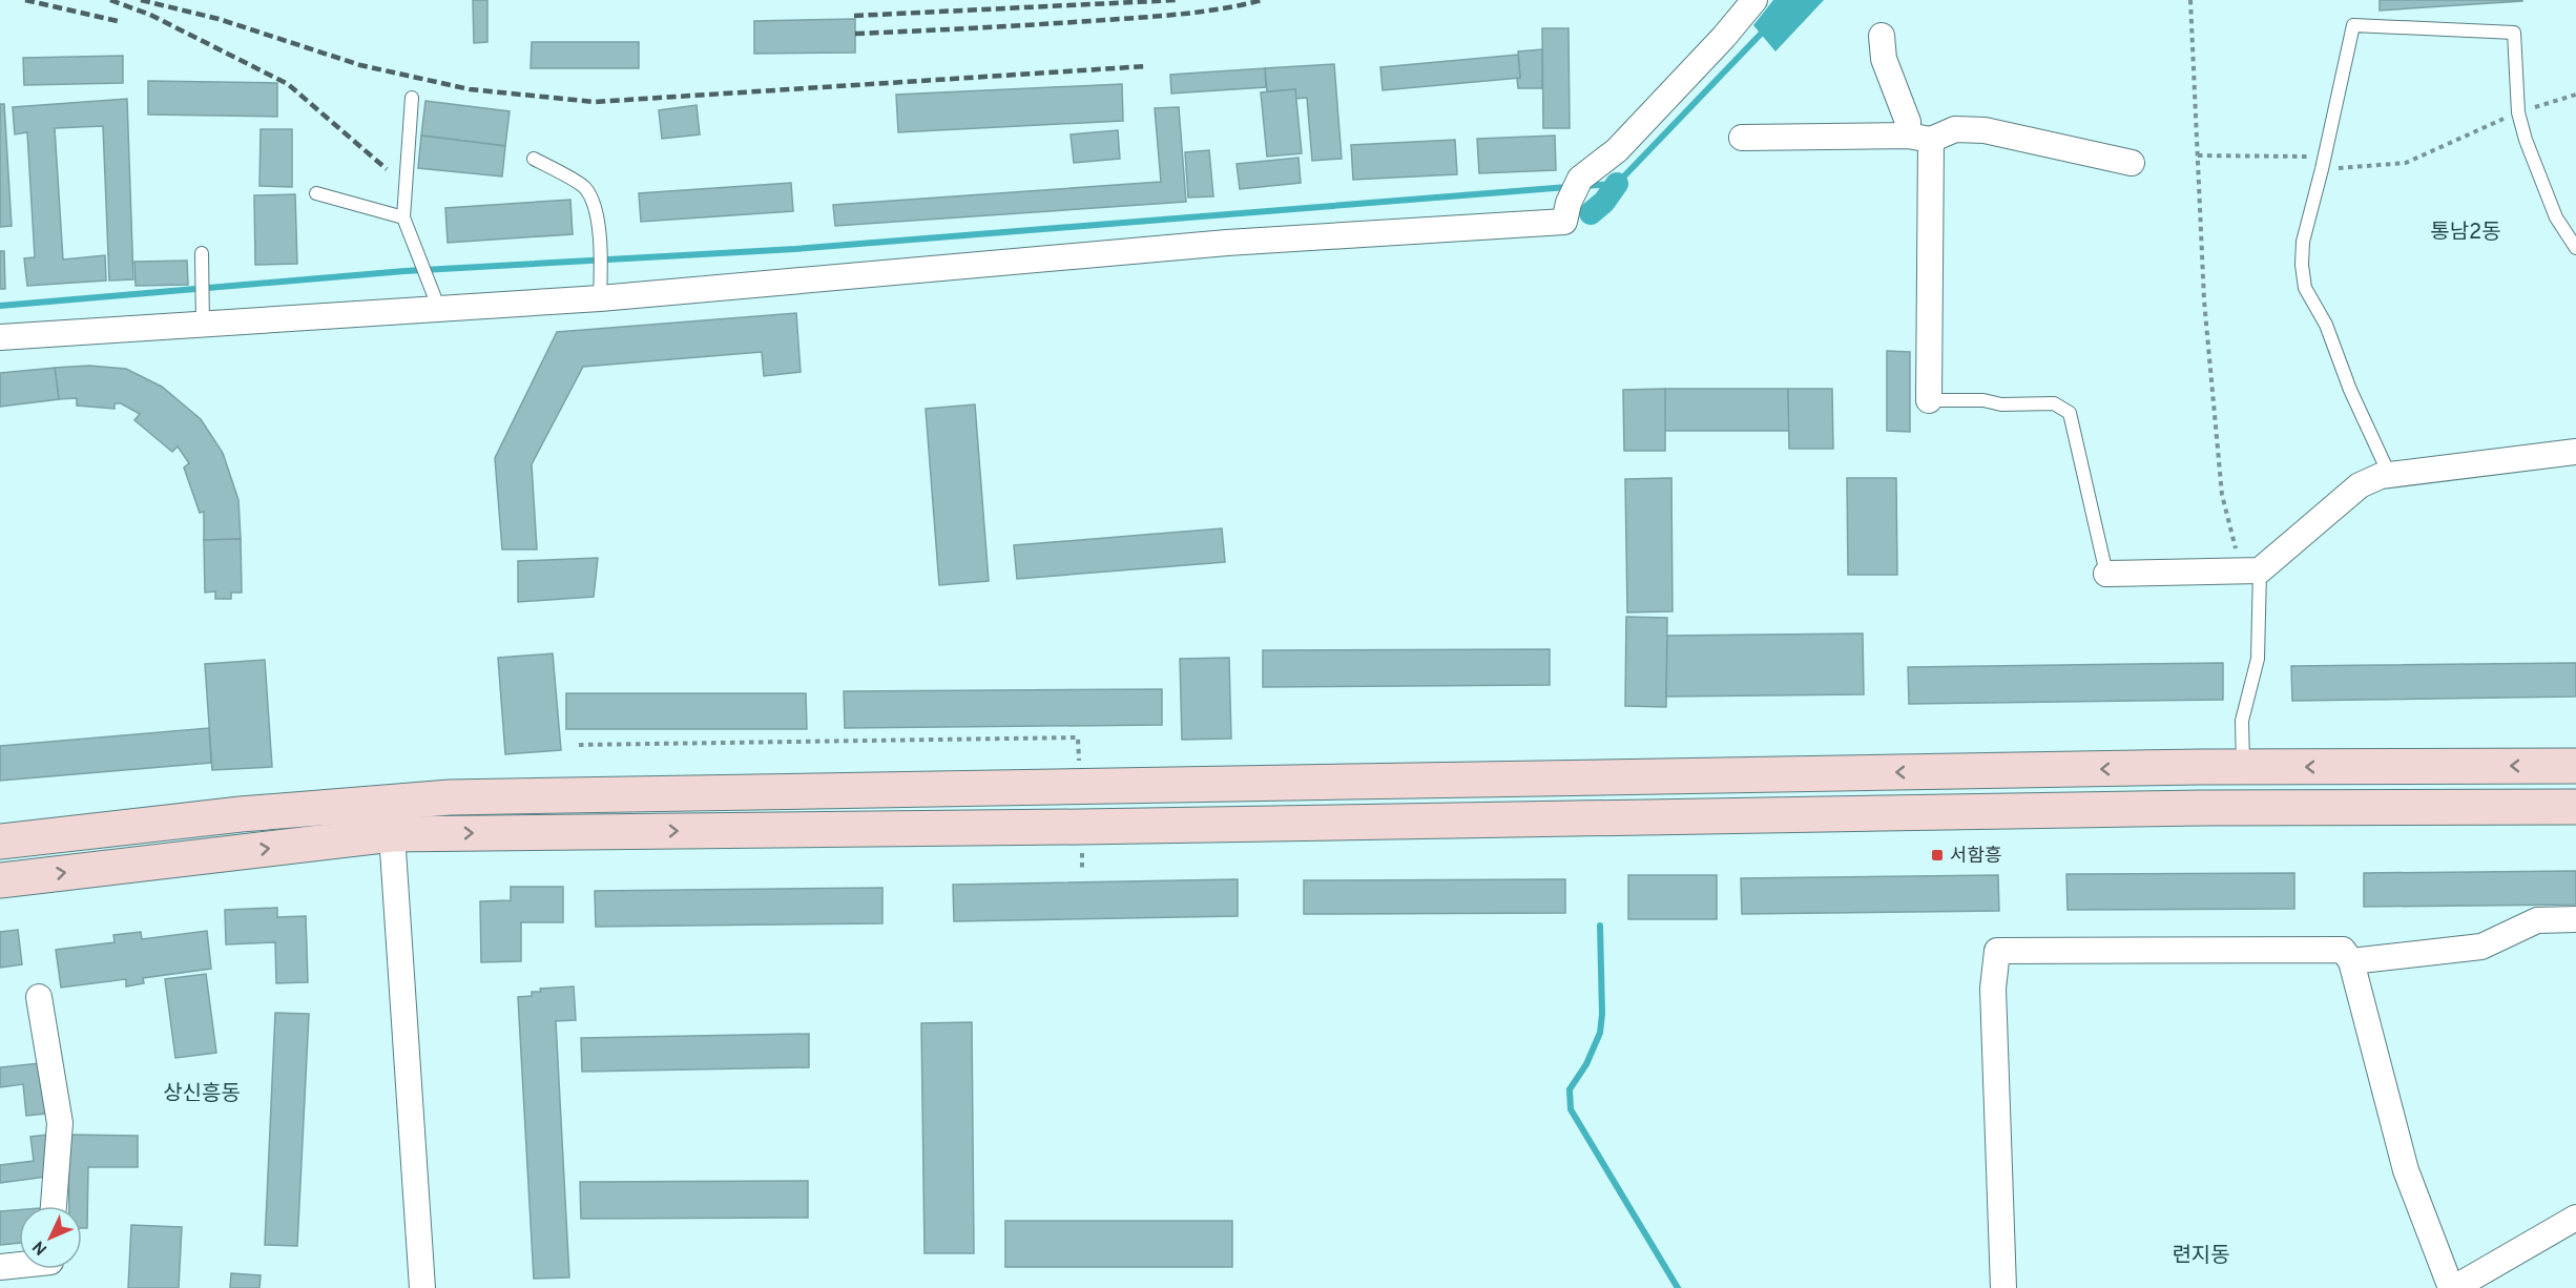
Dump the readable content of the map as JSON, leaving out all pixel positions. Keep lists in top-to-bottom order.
{
  "districts": ["통남2동", "상신흥동", "련지동"],
  "places": {
    "transit": ["서함흥"]
  },
  "north": "bottom left"
}
